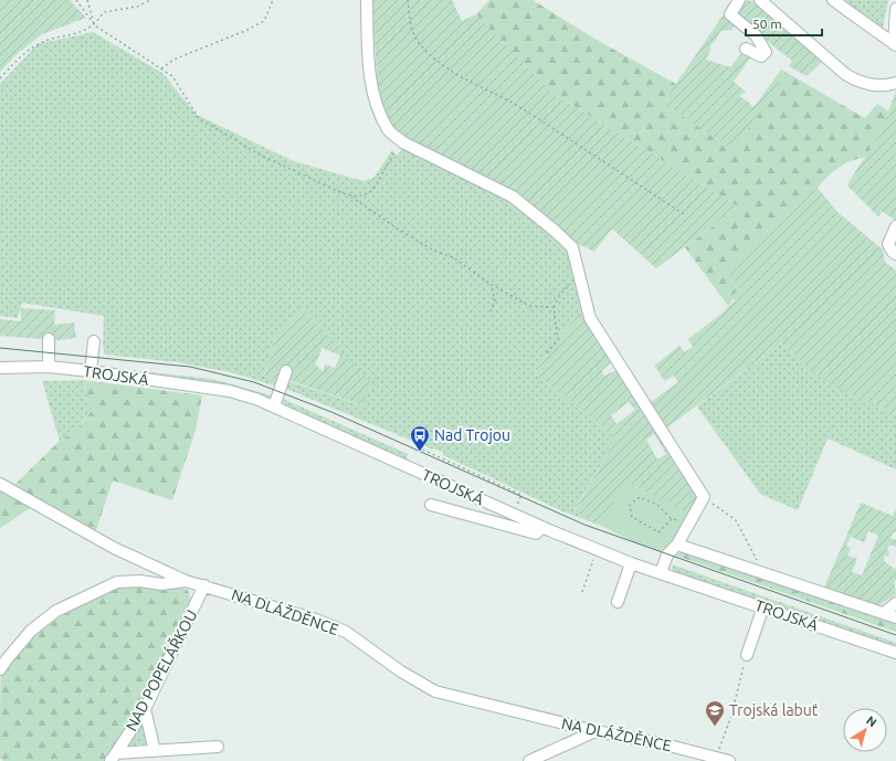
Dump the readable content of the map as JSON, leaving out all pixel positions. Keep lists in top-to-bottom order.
{
  "streets": {
    "street": ["TROJSKÁ", "NA DLÁŽDĚNCE", "NAD POPELÁŘKOU"]
  },
  "crossings": [
    ["NA DLÁŽDĚNCE", "NAD POPELÁŘKOU"]
  ],
  "places": {
    "bus stop": ["Nad Trojou"],
    "school or university": ["Trojská labuť"]
  },
  "scale_bar": "50 m",
  "north": "top right"
}
